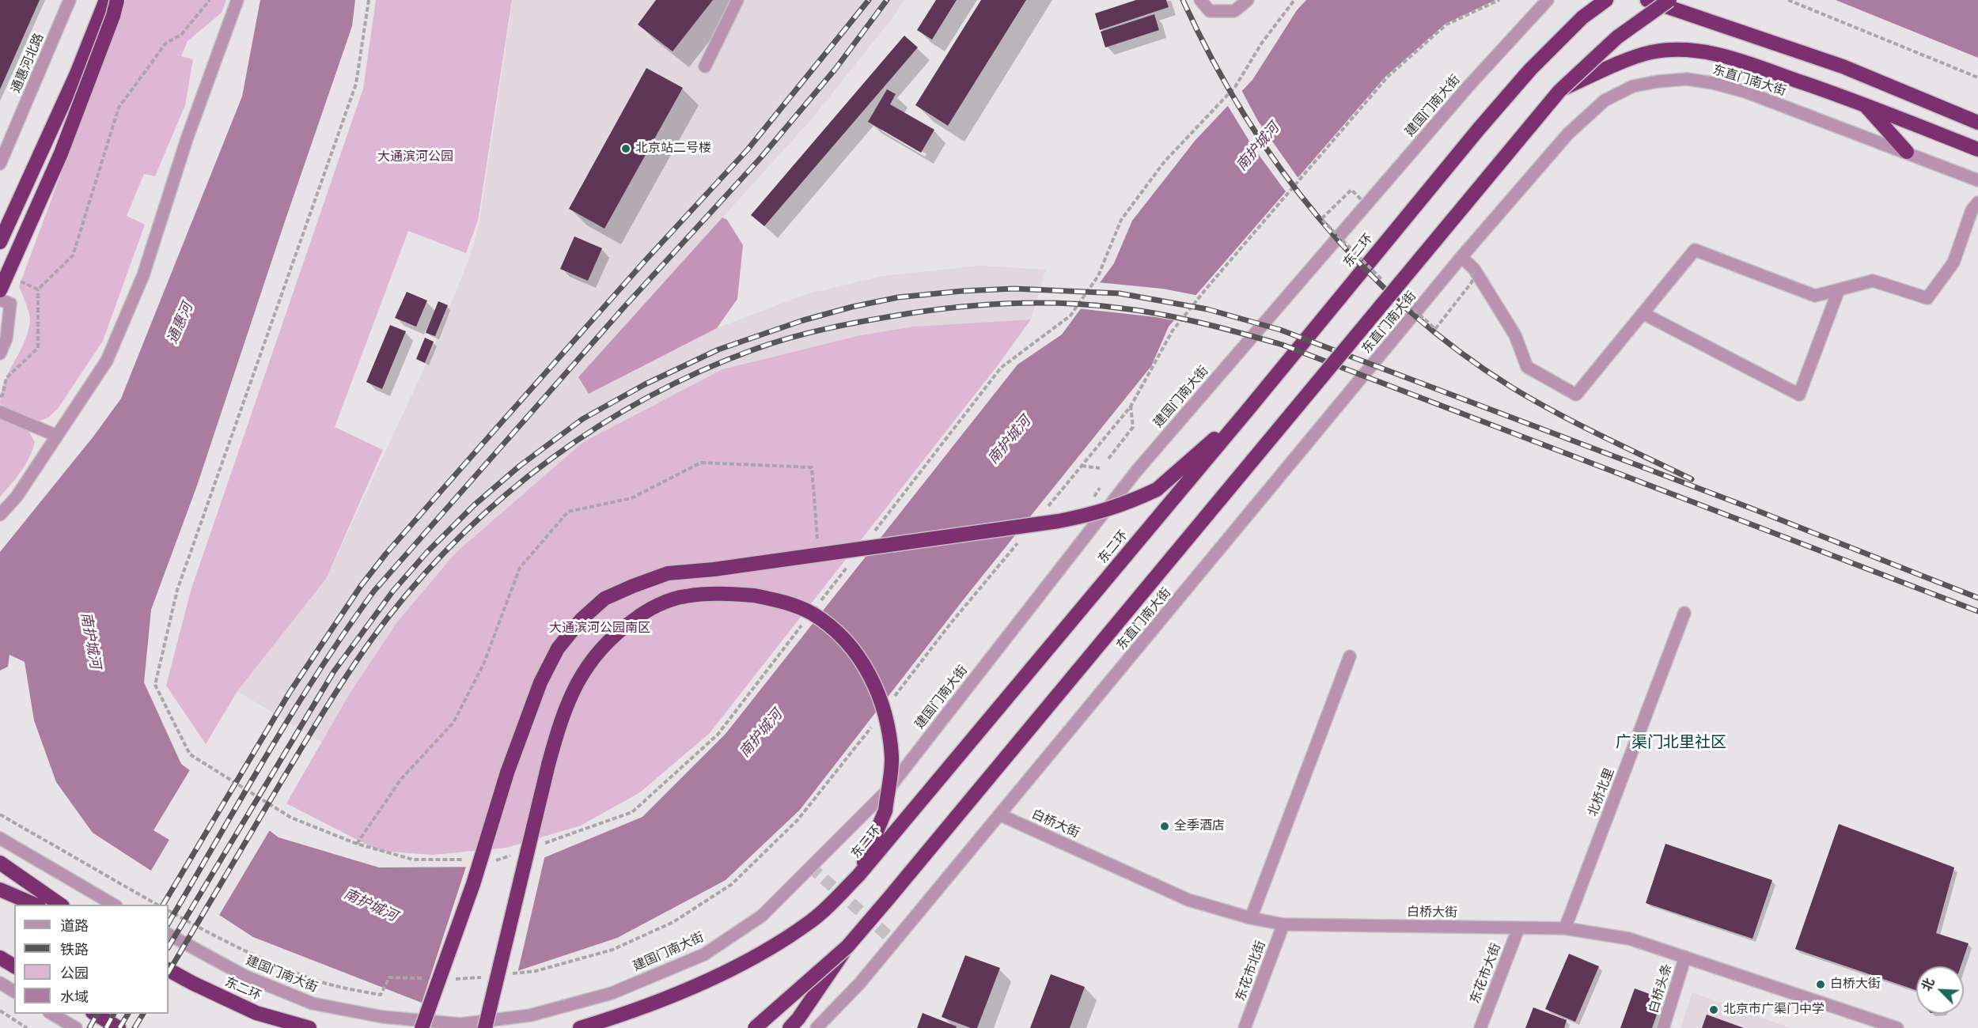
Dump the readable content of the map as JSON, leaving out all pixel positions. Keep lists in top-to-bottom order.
{
  "streets": {
    "highway": ["东二环"],
    "street": [
      "通惠河北路",
      "东直门南大街",
      "建国门南大街",
      "北桥北里",
      "白桥大街",
      "东花市北街",
      "东花市大街",
      "白桥头条"
    ]
  },
  "crossings": [
    ["东直门南大街", "白桥大街"],
    ["北桥北里", "白桥大街"],
    ["白桥大街", "东花市北街"],
    ["白桥大街", "东花市大街"],
    ["白桥大街", "白桥头条"]
  ],
  "districts": ["广渠门北里社区"],
  "water": ["南护城河", "通惠河"],
  "parks": ["大通滨河公园", "大通滨河公园南区"],
  "places": [
    "北京站二号楼",
    "全季酒店",
    "白桥大街",
    "北京市广渠门中学"
  ],
  "legend": [
    "道路",
    "铁路",
    "公园",
    "水域"
  ],
  "north": "top left"
}
